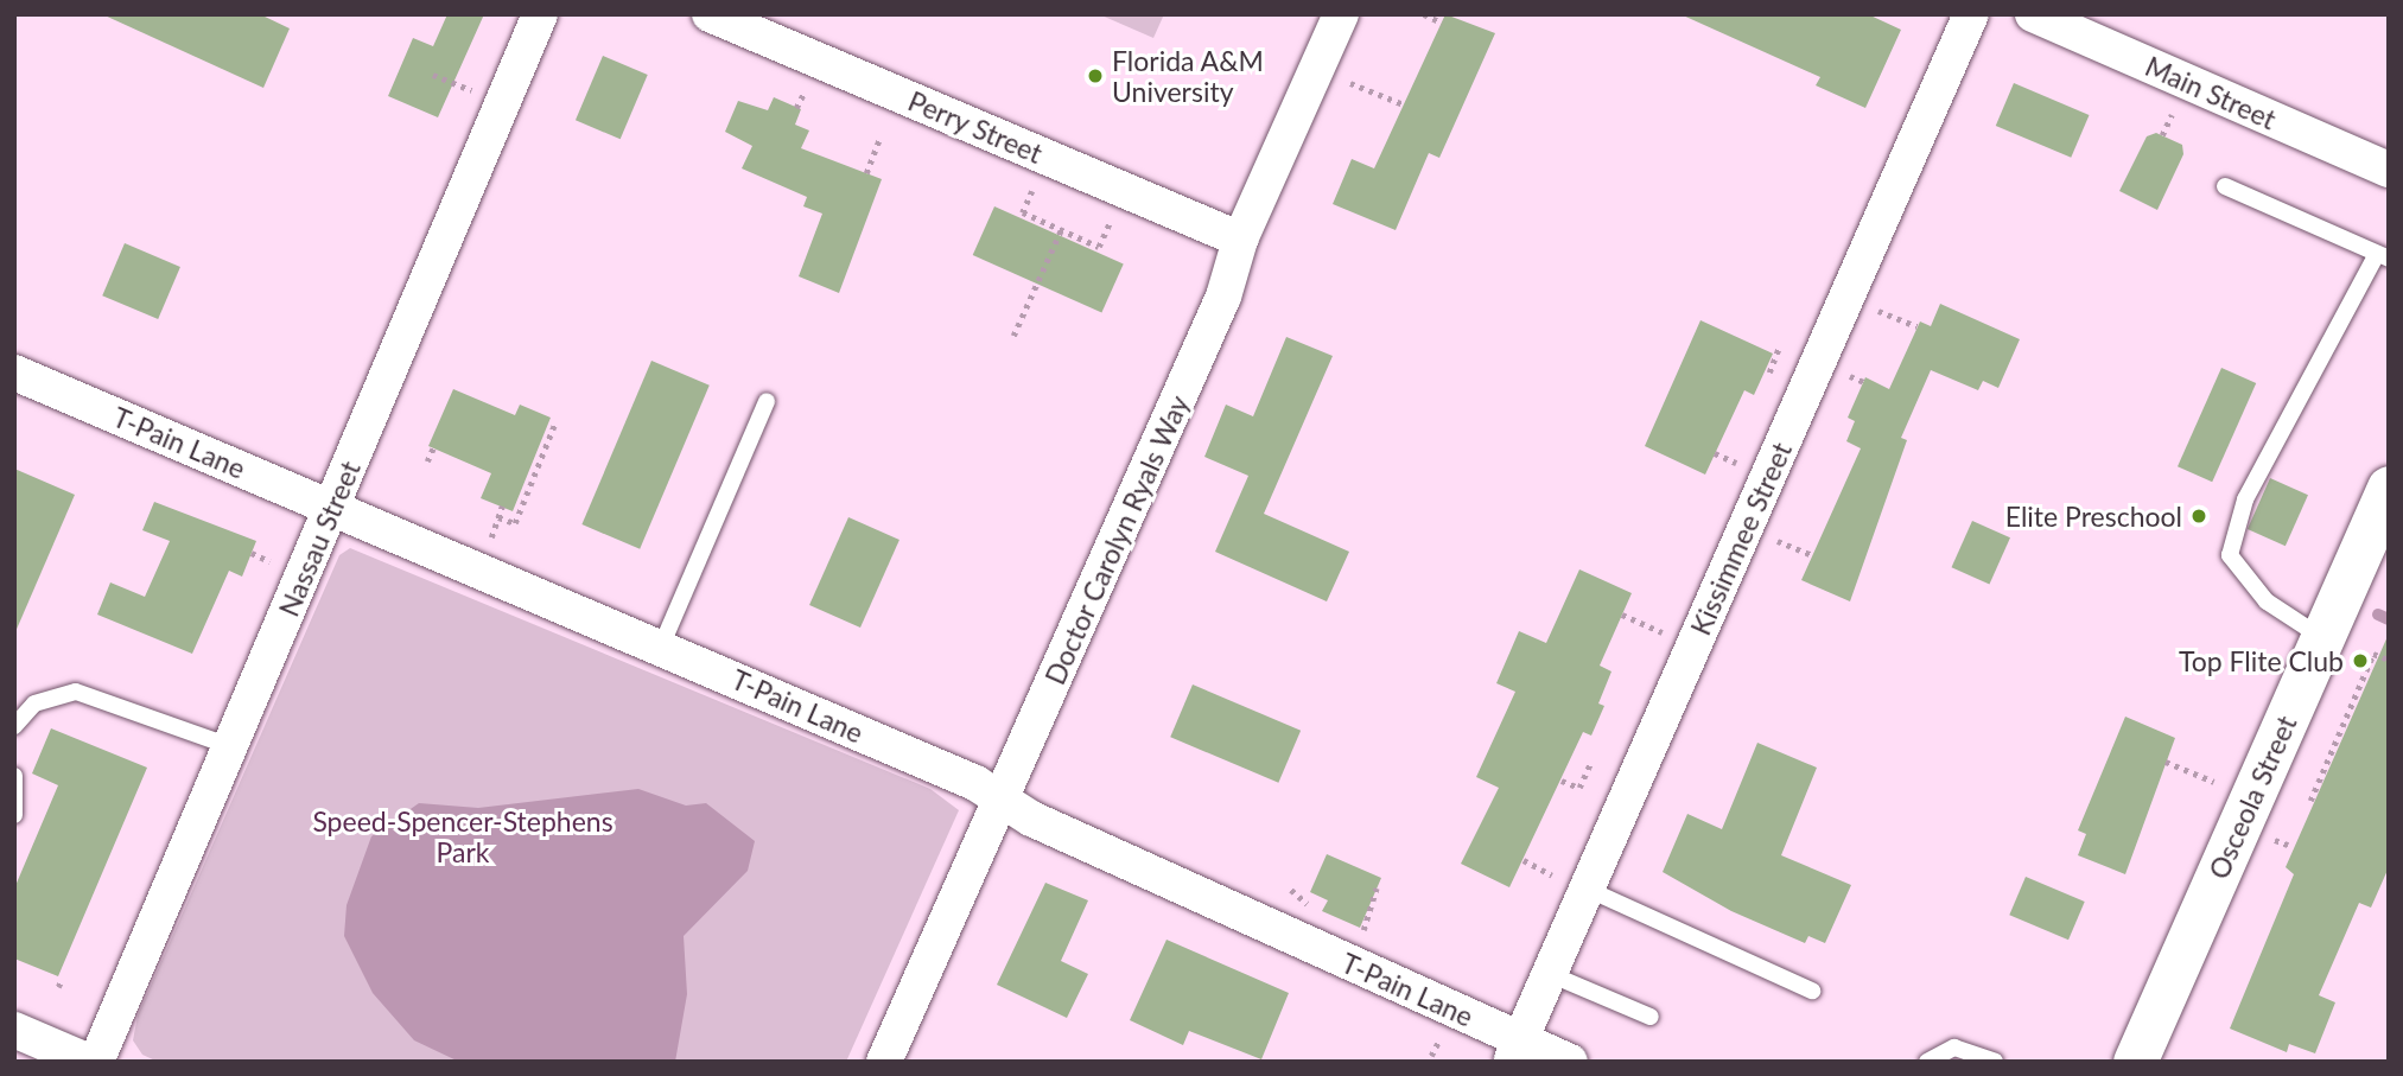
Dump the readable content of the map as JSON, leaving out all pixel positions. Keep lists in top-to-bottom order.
{
  "streets": {
    "street": [
      "Main Street",
      "Perry Street",
      "T-Pain Lane",
      "Nassau Street",
      "Kissimmee Street",
      "Doctor Carolyn Ryals Way",
      "Osceola Street"
    ]
  },
  "crossings": [
    ["Perry Street", "Doctor Carolyn Ryals Way"],
    ["T-Pain Lane", "Nassau Street"],
    ["T-Pain Lane", "Kissimmee Street"],
    ["T-Pain Lane", "Doctor Carolyn Ryals Way"]
  ],
  "parks": ["Speed-Spencer-Stephens Park"],
  "places": ["Florida A&M University", "Elite Preschool", "Top Flite Club"]
}
